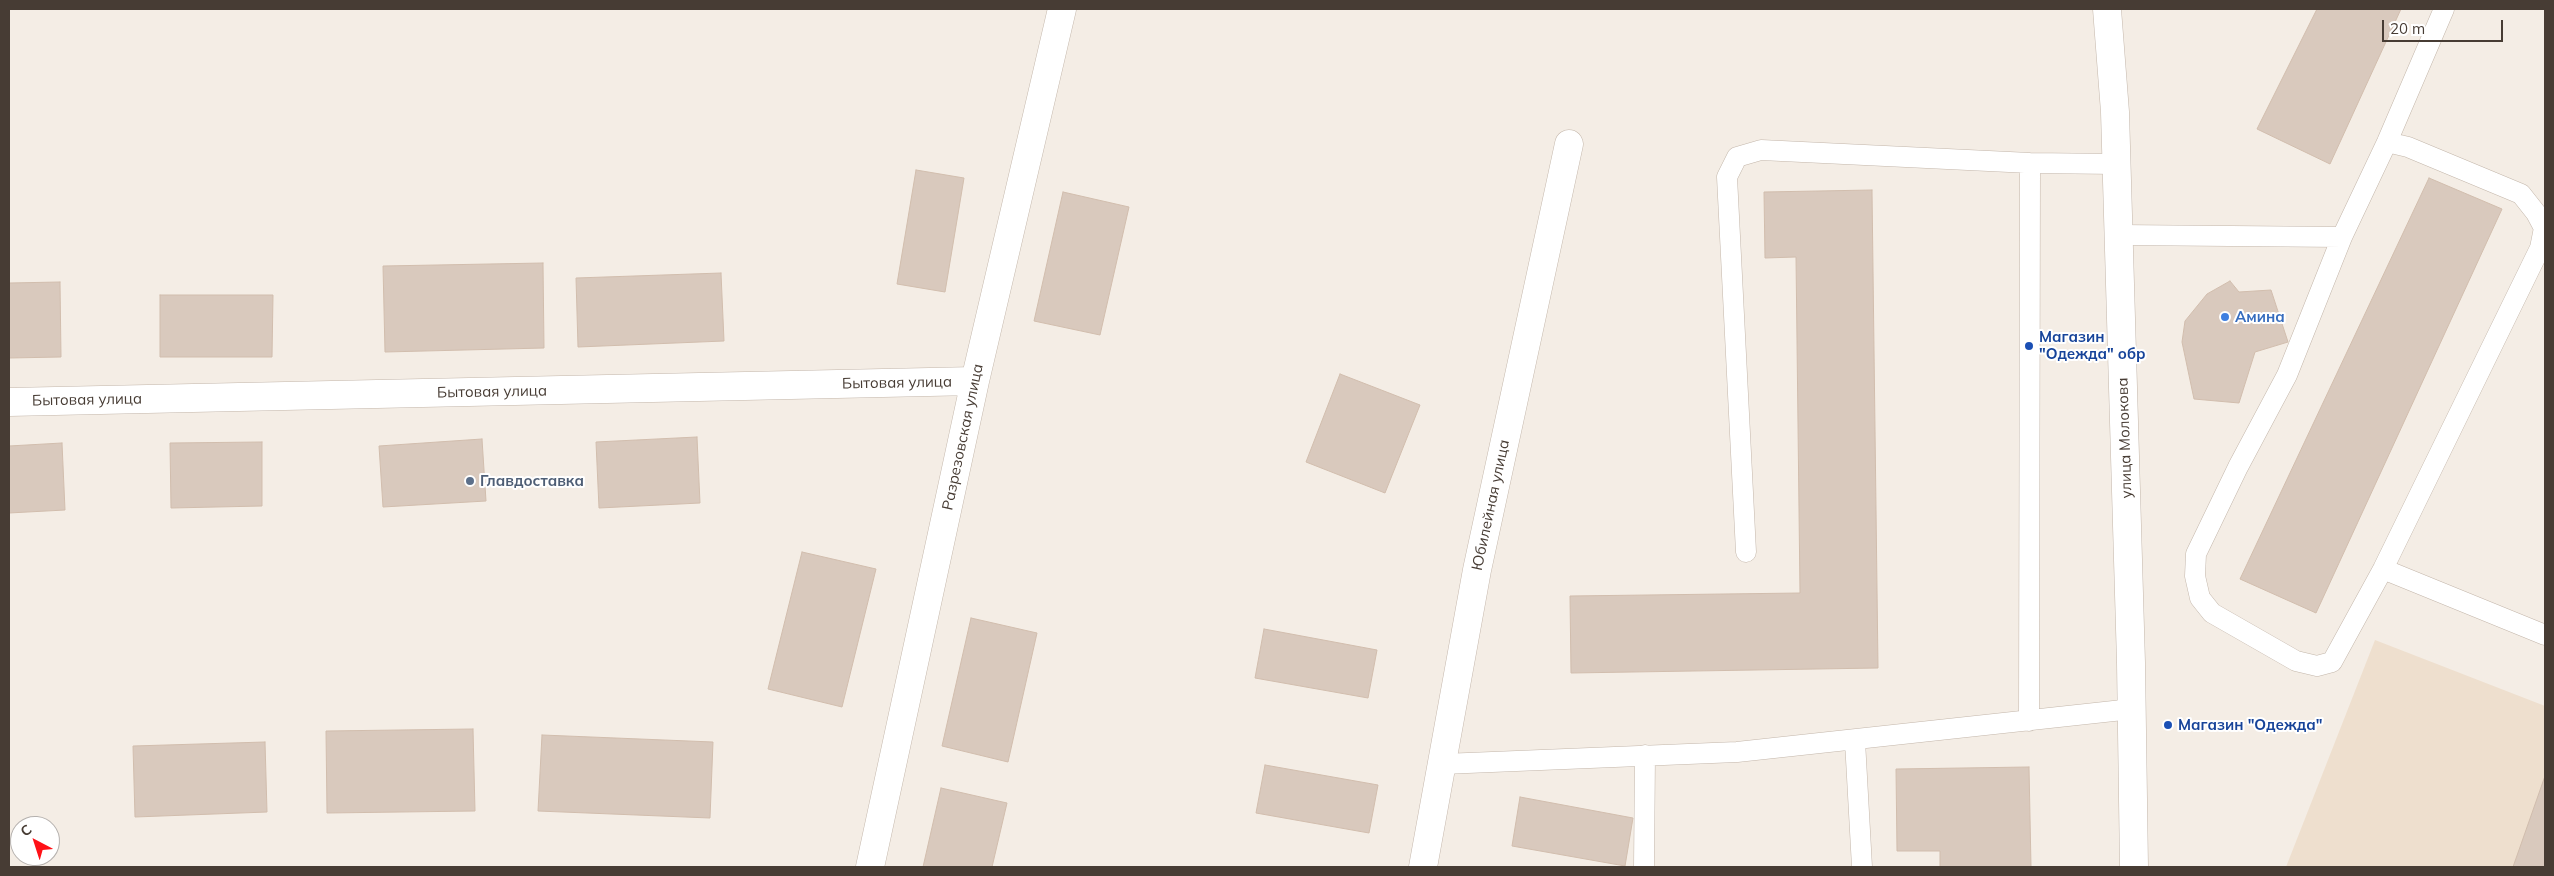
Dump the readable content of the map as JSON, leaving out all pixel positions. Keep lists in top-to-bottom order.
{
  "streets": {
    "street": [
      "Бытовая улица",
      "Разрезовская улица",
      "улица Молокова",
      "Юбилейная улица"
    ]
  },
  "crossings": [
    ["Бытовая улица", "Разрезовская улица"]
  ],
  "places": [
    "Амина",
    "Магазин \"Одежда\" обр",
    "Главдоставка",
    "Магазин \"Одежда\""
  ],
  "scale_bar": "20 m",
  "north": "top left"
}
